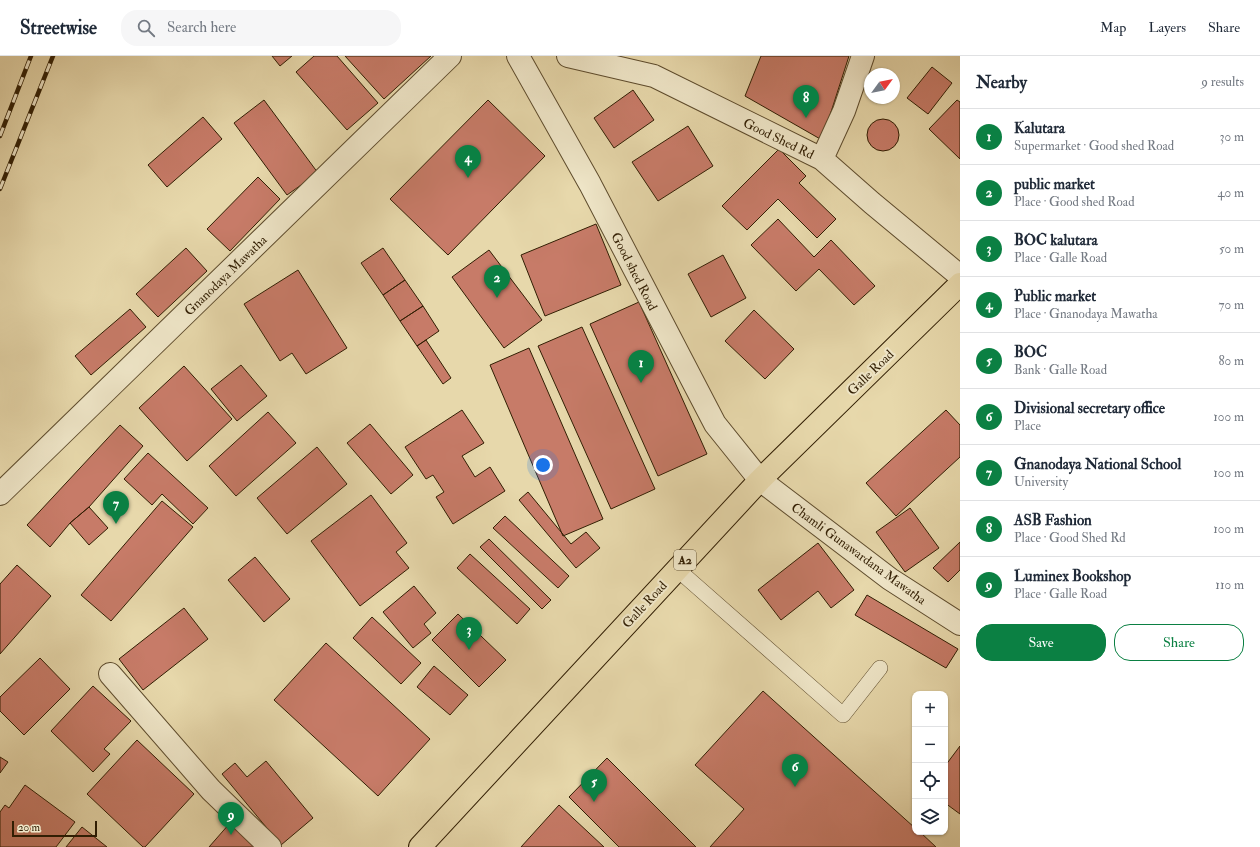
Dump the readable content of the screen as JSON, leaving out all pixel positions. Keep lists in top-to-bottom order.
{
  "streets": {
    "highway": ["Galle Road", "A2"],
    "street": [
      "Good Shed Rd",
      "Good shed Road",
      "Gnanodaya Mawatha",
      "Chamli Gunawardana Mawatha"
    ]
  },
  "crossings": [
    ["Good shed Road", "Galle Road"],
    ["Good shed Road", "Chamli Gunawardana Mawatha"],
    ["Galle Road", "Chamli Gunawardana Mawatha"]
  ],
  "scale_bar": "20 m",
  "north": "top right",
  "page": {
    "header": "Streetwise",
    "search": "Search here",
    "nav": ["Map", "Layers", "Share"],
    "heading": ["Nearby", "9 results"],
    "pins": [
      "8",
      "4",
      "2",
      "1",
      "7",
      "3",
      "6",
      "5",
      "9"
    ],
    "list": [
      {
        "mark": "1",
        "name": "Kalutara",
        "note": "Supermarket · Good shed Road",
        "value": "30 m"
      },
      {
        "mark": "2",
        "name": "public market",
        "note": "Place · Good shed Road",
        "value": "40 m"
      },
      {
        "mark": "3",
        "name": "BOC kalutara",
        "note": "Place · Galle Road",
        "value": "50 m"
      },
      {
        "mark": "4",
        "name": "Public market",
        "note": "Place · Gnanodaya Mawatha",
        "value": "70 m"
      },
      {
        "mark": "5",
        "name": "BOC",
        "note": "Bank · Galle Road",
        "value": "80 m"
      },
      {
        "mark": "6",
        "name": "Divisional secretary office",
        "note": "Place",
        "value": "100 m"
      },
      {
        "mark": "7",
        "name": "Gnanodaya National School",
        "note": "University",
        "value": "100 m"
      },
      {
        "mark": "8",
        "name": "ASB Fashion",
        "note": "Place · Good Shed Rd",
        "value": "100 m"
      },
      {
        "mark": "9",
        "name": "Luminex Bookshop",
        "note": "Place · Galle Road",
        "value": "110 m"
      }
    ],
    "buttons": ["Save", "Share"],
    "map_buttons": ["+", "−"],
    "scale": "20 m"
  }
}
